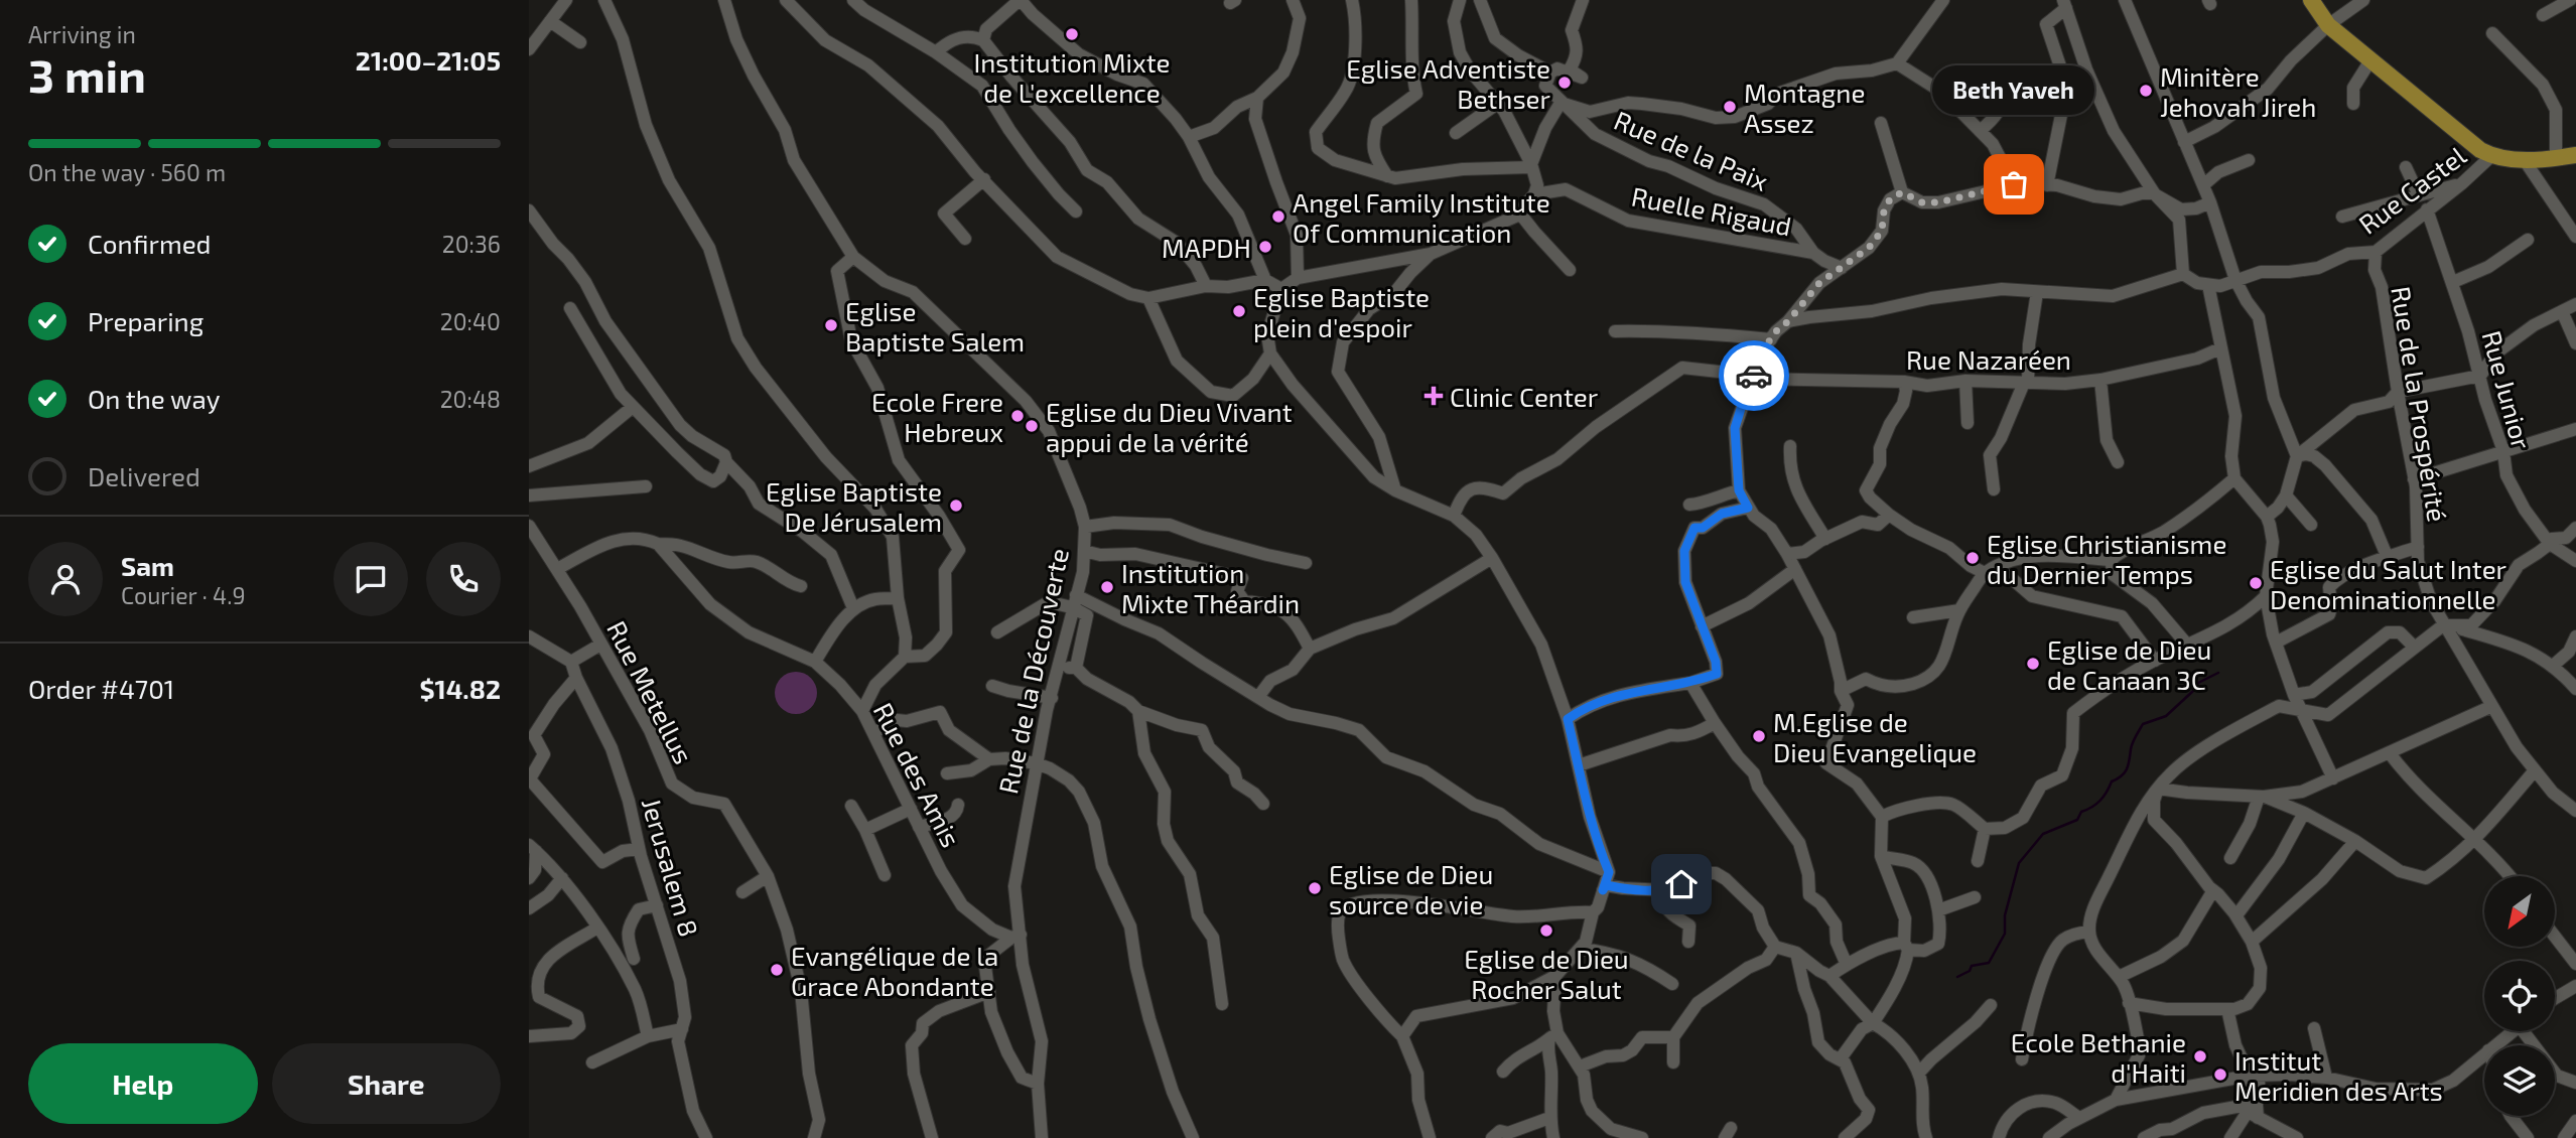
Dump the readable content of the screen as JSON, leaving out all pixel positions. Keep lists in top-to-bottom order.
{
  "streets": {
    "street": [
      "Rue de la Paix",
      "Rue Castel",
      "Ruelle Rigaud",
      "Rue Nazaréen",
      "Rue Junior",
      "Rue de la Prospérité",
      "Rue de la Découverte",
      "Rue Metellus",
      "Rue des Amis",
      "Jerusalem 8"
    ]
  },
  "crossings": [
    ["Rue de la Paix", "Ruelle Rigaud"],
    ["Rue Castel", "Rue Junior"],
    ["Rue Castel", "Rue de la Prospérité"],
    ["Rue de la Découverte", "Rue des Amis"]
  ],
  "places": {
    "other": [
      "Institution Mixte de L'excellence",
      "Eglise Adventiste Bethser",
      "Minitère Jehovah Jireh",
      "Montagne Assez",
      "Beth Yaveh",
      "Angel Family Institute Of Communication",
      "MAPDH",
      "Eglise Baptiste plein d'espoir",
      "Eglise Baptiste Salem",
      "Ecole Frere Hebreux",
      "Eglise du Dieu Vivant appui de la vérité",
      "Eglise Baptiste De Jérusalem",
      "Eglise Christianisme du Dernier Temps",
      "Eglise du Salut Inter Denominationnelle",
      "Institution Mixte Théardin",
      "Eglise de Dieu de Canaan 3C",
      "M.Eglise de Dieu Evangelique",
      "Eglise de Dieu source de vie",
      "Eglise de Dieu Rocher Salut",
      "Evangélique de la Grace Abondante",
      "Ecole Bethanie d'Haiti",
      "Institut Meridien des Arts"
    ],
    "health": ["Clinic Center"]
  },
  "north": "bottom left",
  "page": {
    "heading": ["3 min", "Arriving in", "21:00–21:05"],
    "panel": [
      "Sam",
      "Courier · 4.9",
      "Order #4701",
      "$14.82"
    ],
    "bubble": "Beth Yaveh",
    "bar": "On the way · 560 m",
    "list": [
      ["Confirmed", "20:36"],
      ["Preparing", "20:40"],
      ["On the way", "20:48"],
      "Delivered"
    ],
    "buttons": ["Help", "Share"]
  }
}
